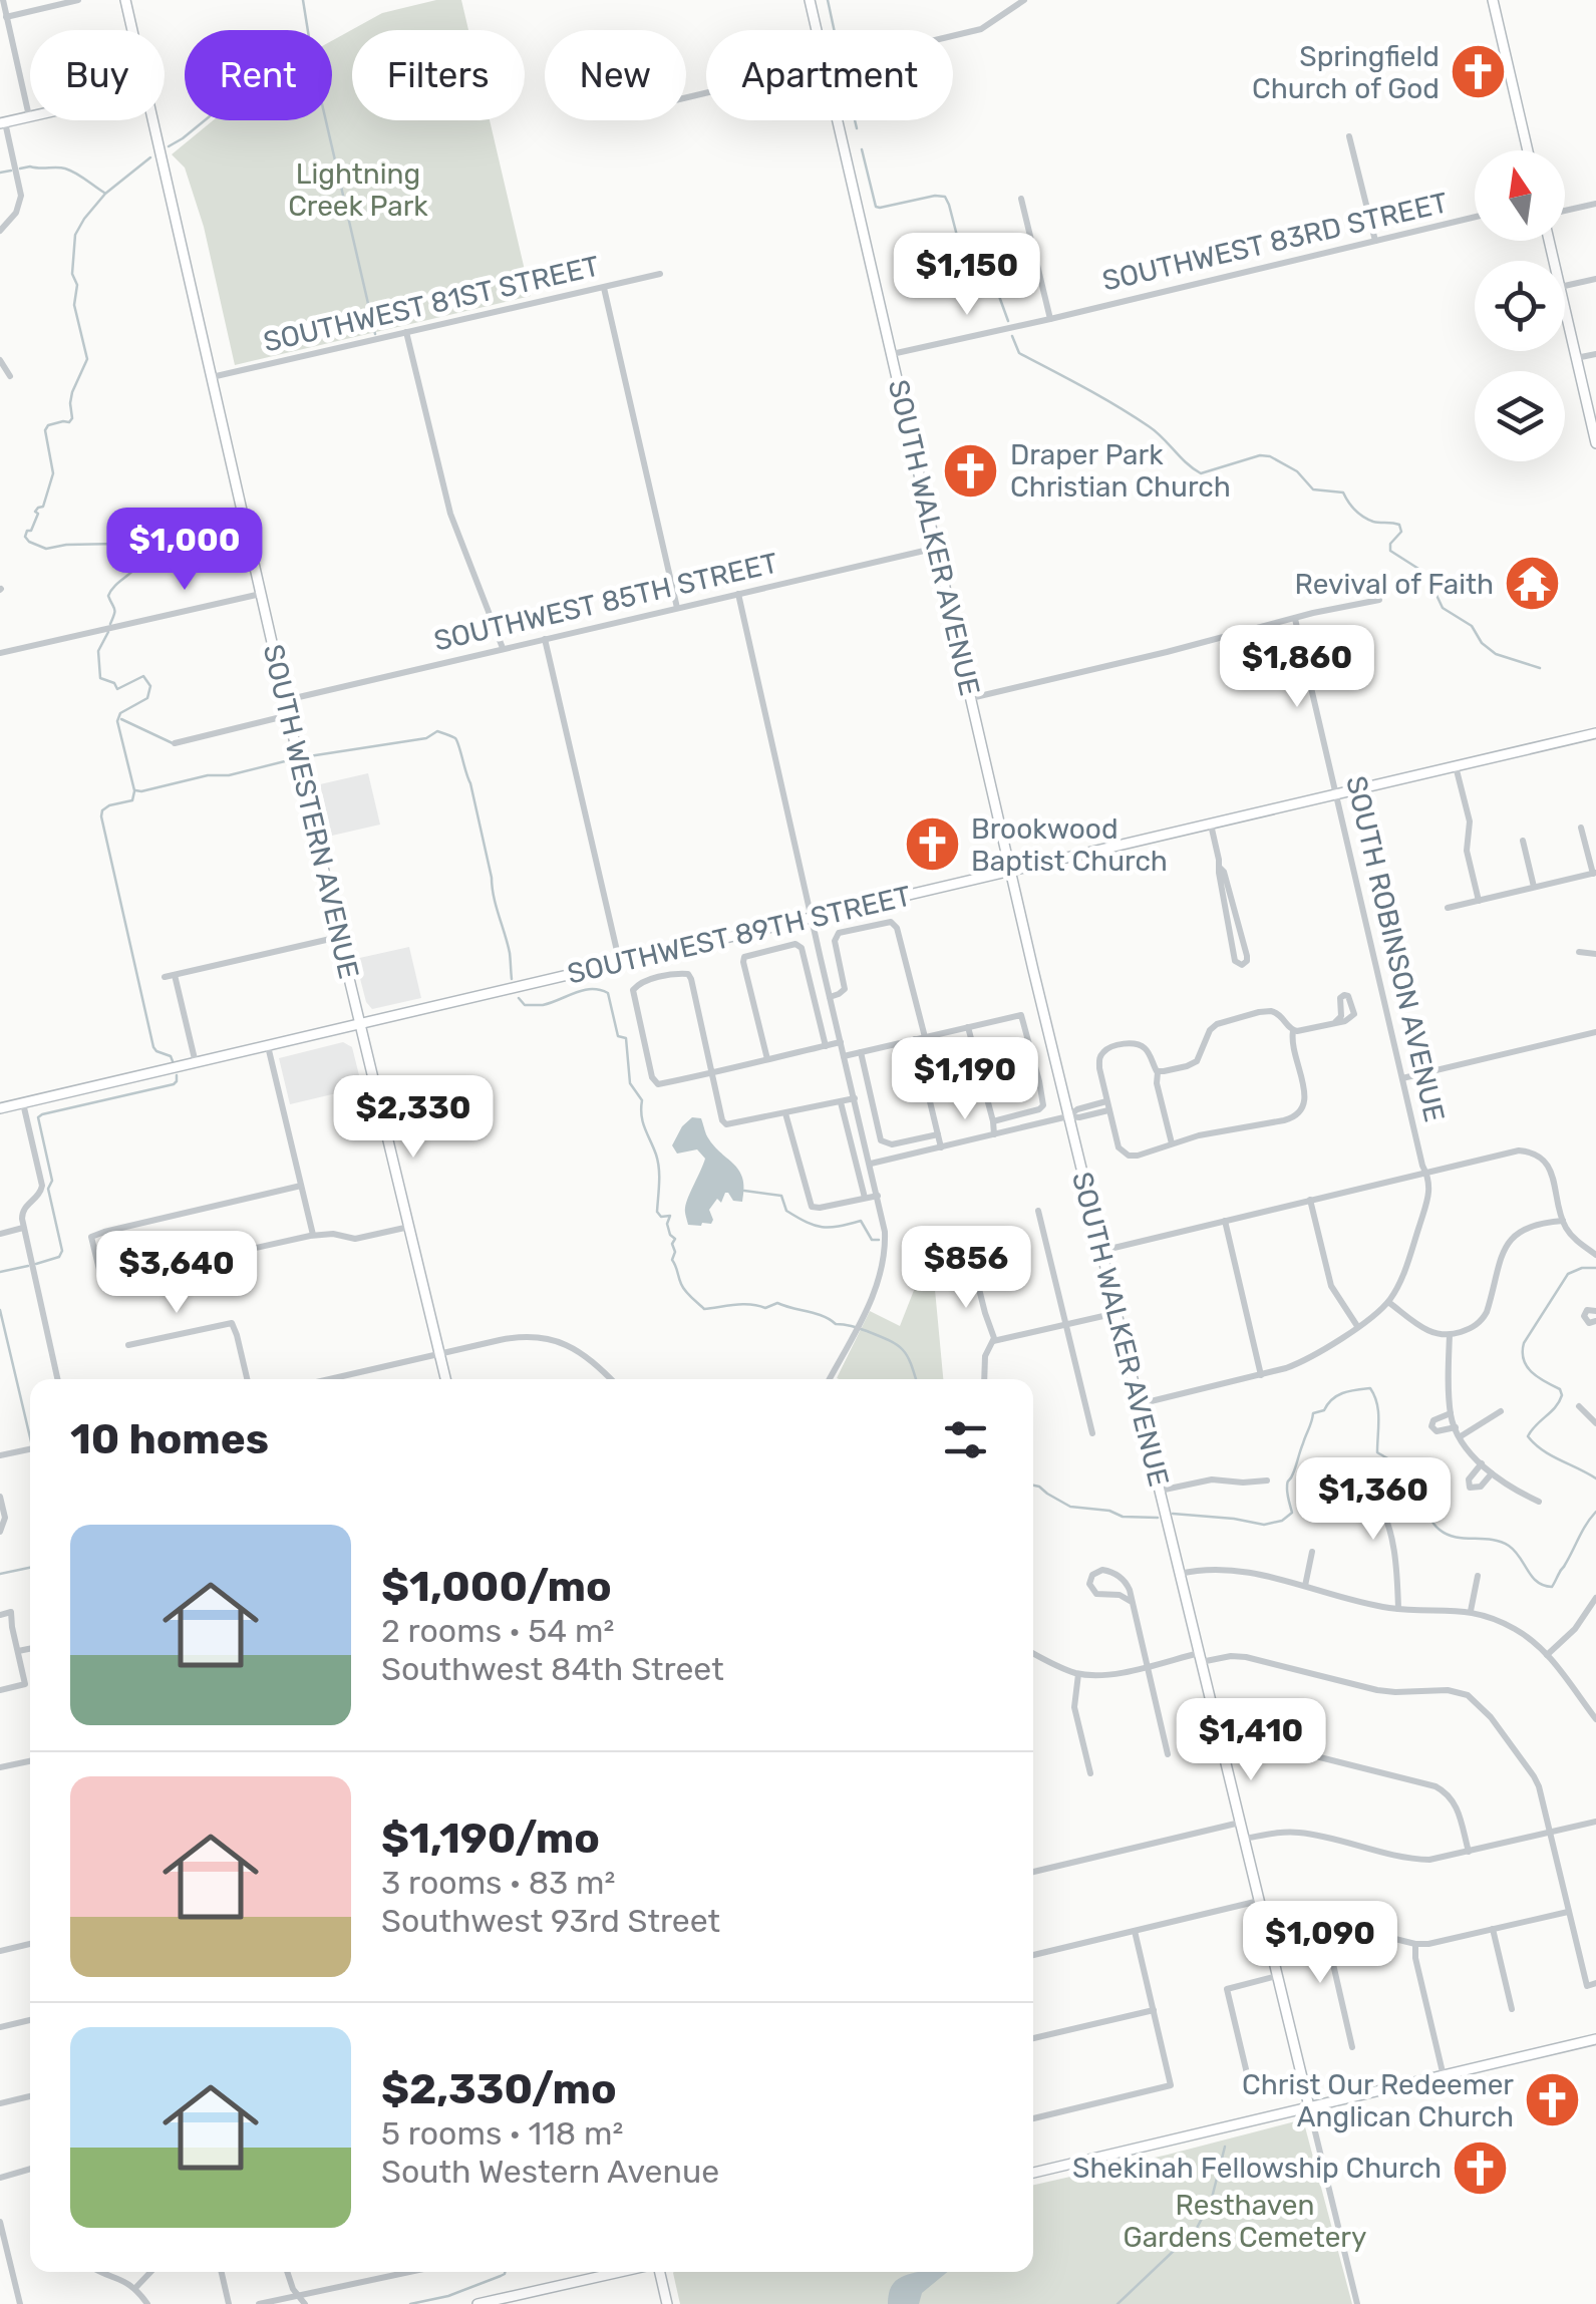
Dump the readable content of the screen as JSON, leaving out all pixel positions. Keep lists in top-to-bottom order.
{
  "streets": {
    "main road": ["SOUTH WALKER AVENUE", "SOUTH WESTERN AVENUE", "SOUTHWEST 89TH STREET"],
    "street": [
      "SOUTHWEST 83RD STREET",
      "SOUTHWEST 81ST STREET",
      "SOUTHWEST 85TH STREET",
      "SOUTH ROBINSON AVENUE"
    ]
  },
  "crossings": [
    ["SOUTHWEST 83RD STREET", "SOUTH WALKER AVENUE"],
    ["SOUTHWEST 81ST STREET", "SOUTH WESTERN AVENUE"],
    ["SOUTH WALKER AVENUE", "SOUTHWEST 85TH STREET"],
    ["SOUTH WALKER AVENUE", "SOUTHWEST 89TH STREET"],
    ["SOUTHWEST 85TH STREET", "SOUTH WESTERN AVENUE"],
    ["SOUTH WESTERN AVENUE", "SOUTHWEST 89TH STREET"],
    ["SOUTHWEST 89TH STREET", "SOUTH ROBINSON AVENUE"]
  ],
  "parks": ["Lightning Creek Park", "Resthaven Gardens Cemetery"],
  "places": {
    "church": [
      "Springfield Church of God",
      "Draper Park Christian Church",
      "Brookwood Baptist Church",
      "Christ Our Redeemer Anglican Church",
      "Shekinah Fellowship Church"
    ],
    "temple": ["Revival of Faith"]
  },
  "north": "top",
  "page": {
    "chip": [
      "Buy",
      "Rent",
      "Filters",
      "New",
      "Apartment"
    ],
    "price": [
      "$1,150",
      "$1,000",
      "$1,860",
      "$1,190",
      "$2,330",
      "$856",
      "$3,640",
      "$1,360",
      "$1,410",
      "$1,090"
    ],
    "heading": "10 homes",
    "list": [
      {
        "name": "$1,000/mo",
        "note": "2 rooms · 54 m² · Southwest 84th Street"
      },
      {
        "name": "$1,190/mo",
        "note": "3 rooms · 83 m² · Southwest 93rd Street"
      },
      {
        "name": "$2,330/mo",
        "note": "5 rooms · 118 m² · South Western Avenue"
      }
    ]
  }
}
